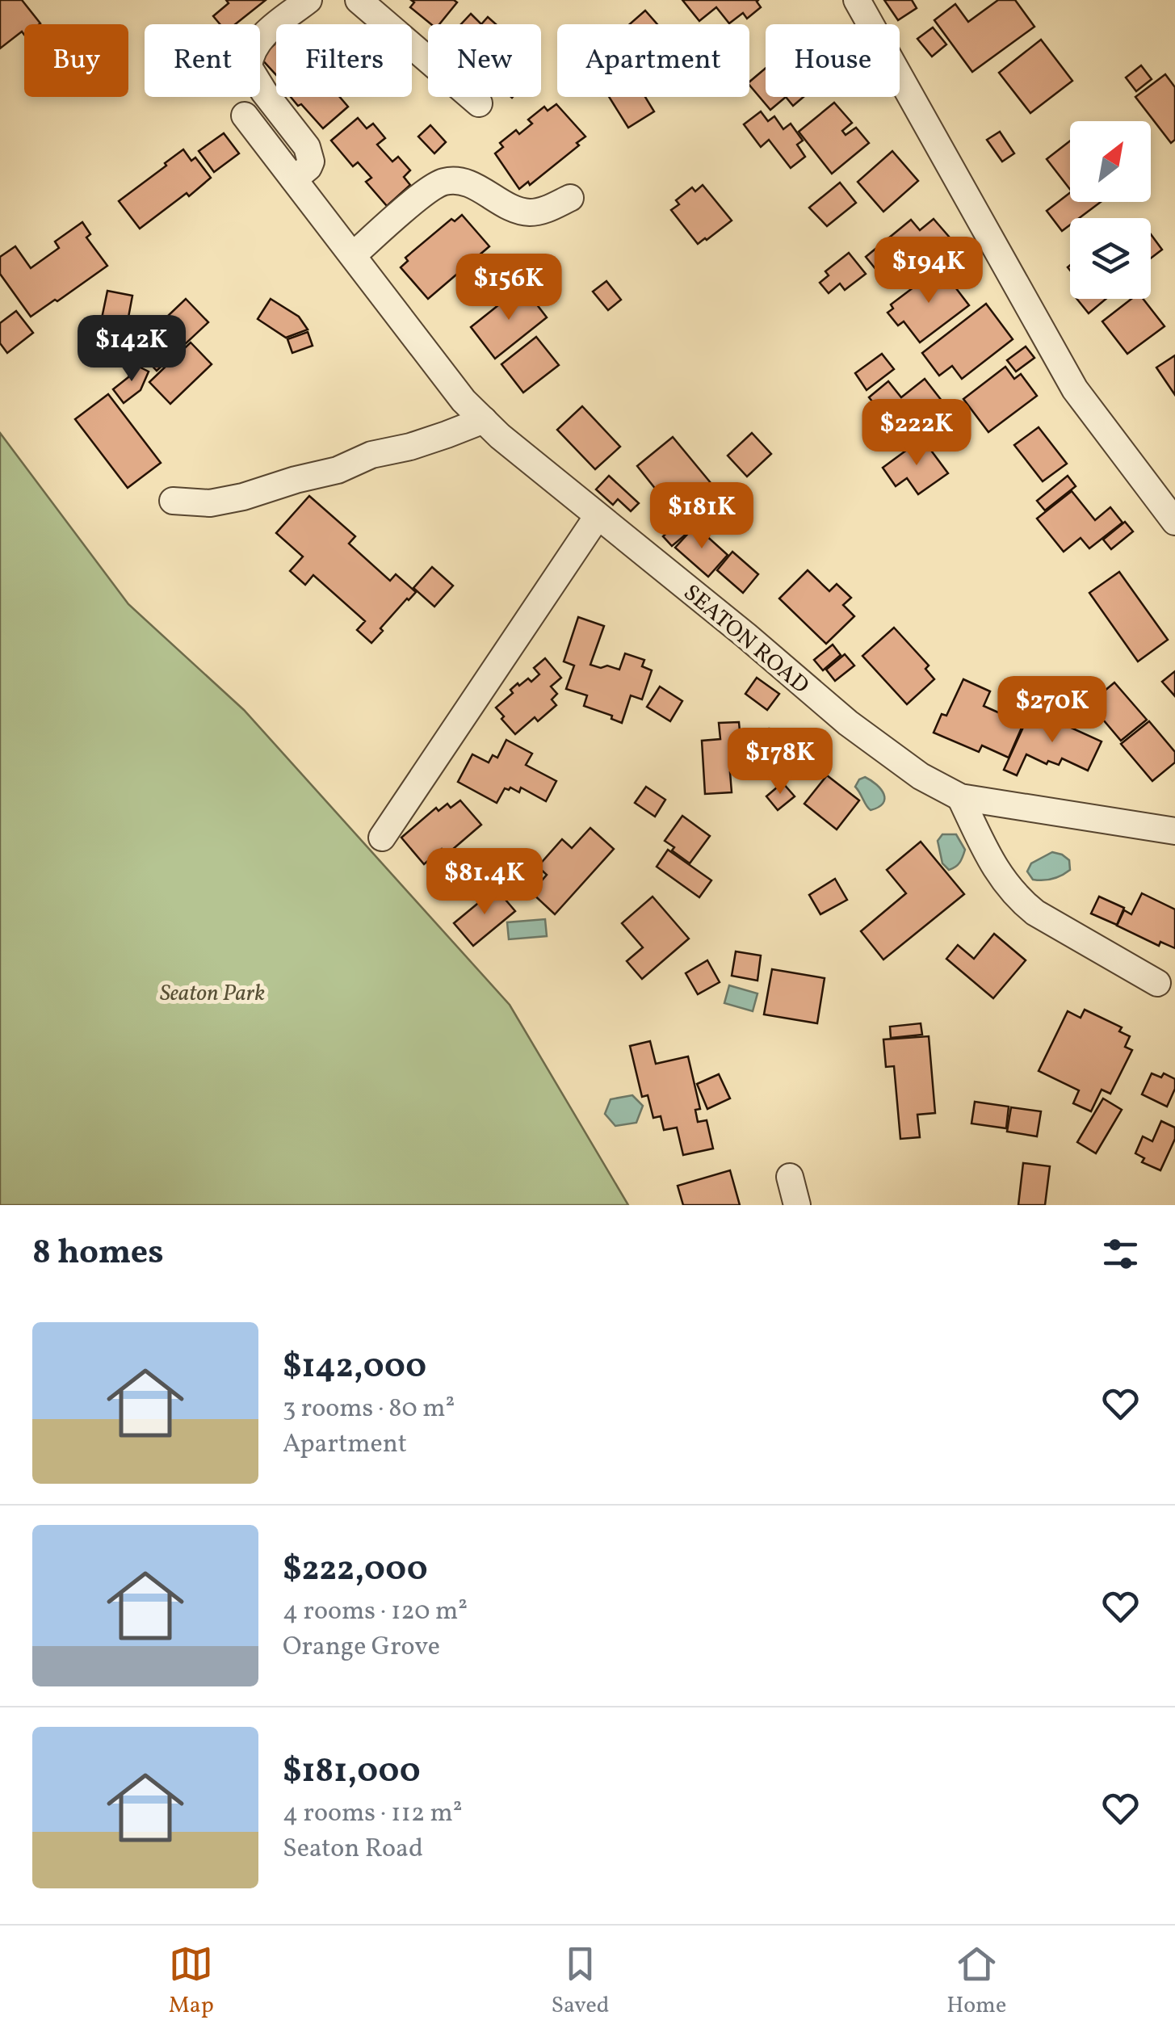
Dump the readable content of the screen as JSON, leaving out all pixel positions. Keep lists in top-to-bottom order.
{
  "streets": {
    "street": ["SEATON ROAD"]
  },
  "parks": ["Seaton Park"],
  "north": "top right",
  "page": {
    "chip": [
      "Buy",
      "Rent",
      "Filters",
      "New",
      "Apartment",
      "House"
    ],
    "price": [
      "$194K",
      "$156K",
      "$142K",
      "$222K",
      "$181K",
      "$270K",
      "$178K",
      "$81.4K"
    ],
    "heading": "8 homes",
    "list": [
      {
        "name": "$142,000",
        "note": "3 rooms · 80 m² · Apartment"
      },
      {
        "name": "$222,000",
        "note": "4 rooms · 120 m² · Orange Grove"
      },
      {
        "name": "$181,000",
        "note": "4 rooms · 112 m² · Seaton Road"
      }
    ],
    "tabs": ["Map", "Saved", "Home"]
  }
}
